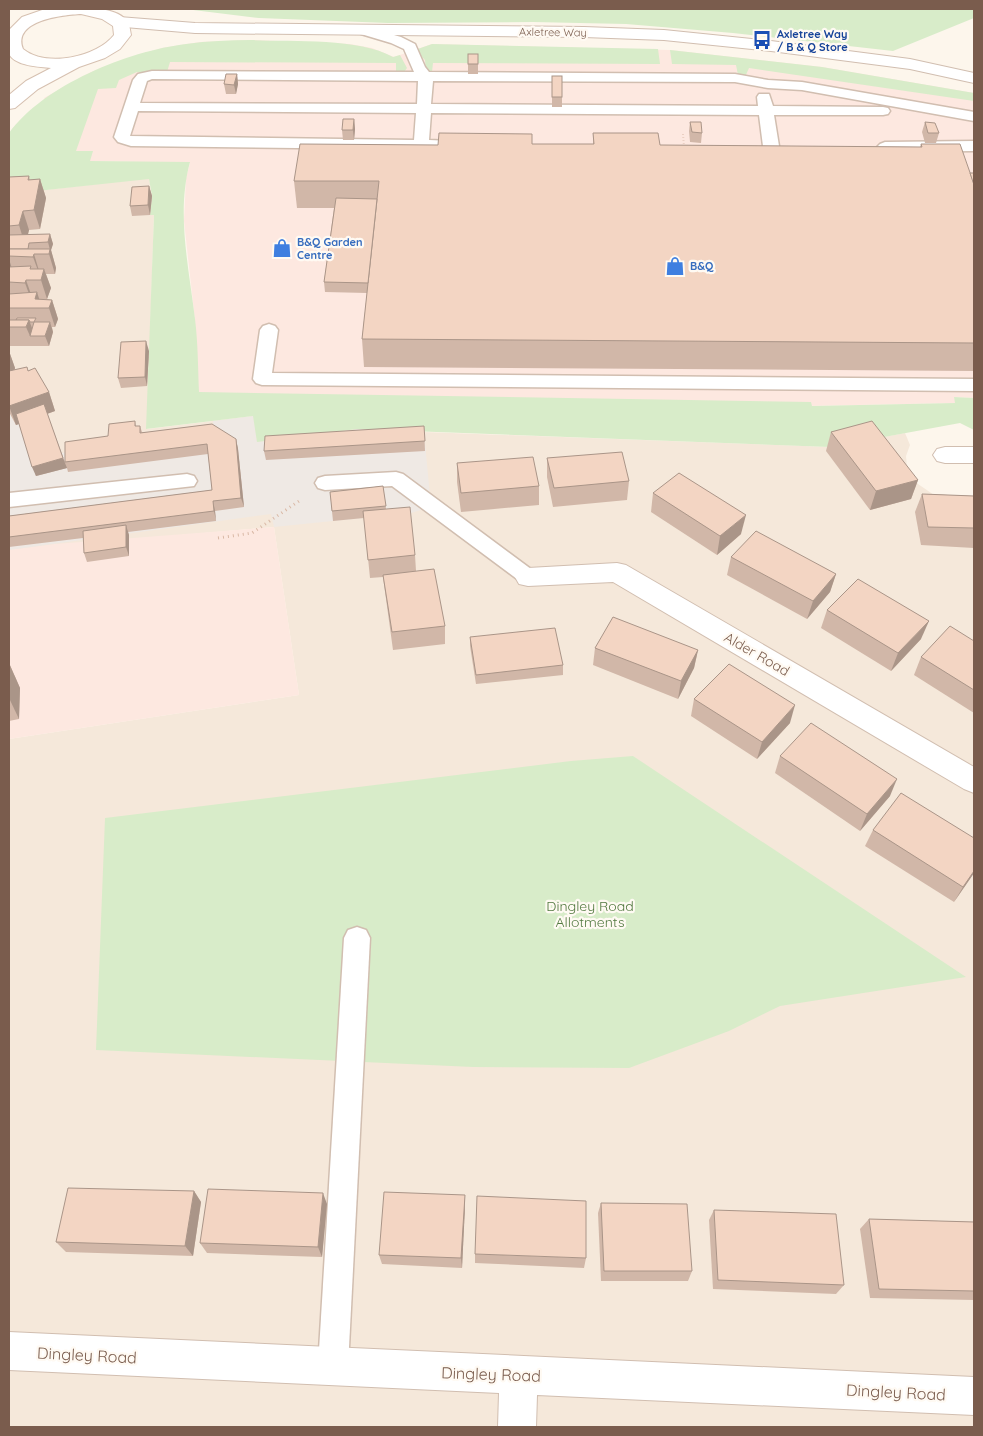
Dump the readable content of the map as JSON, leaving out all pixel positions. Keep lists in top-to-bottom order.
{
  "streets": {
    "street": ["Axletree Way", "Alder Road", "Dingley Road"]
  },
  "parks": ["Dingley Road Allotments"],
  "places": {
    "bus stop": ["Axletree Way / B & Q Store"],
    "shop": ["B&Q Garden Centre", "B&Q"]
  }
}
